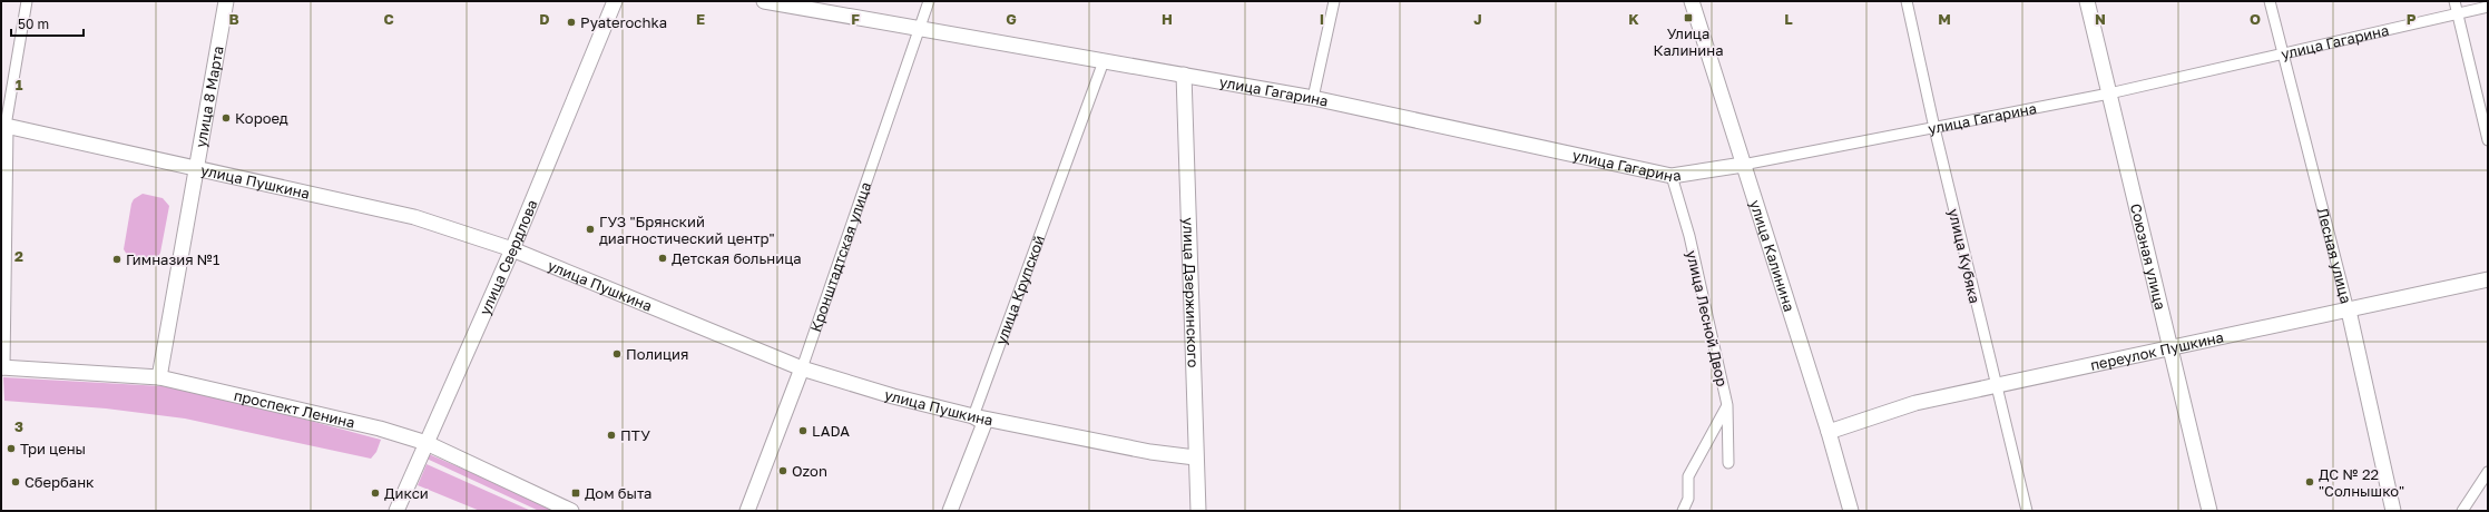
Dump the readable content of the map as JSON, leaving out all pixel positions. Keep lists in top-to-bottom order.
{
  "streets": {
    "street": [
      "улица Гагарина",
      "улица 8 Марта",
      "улица Пушкина",
      "Лесная улица",
      "улица Калинина",
      "улица Кубяка",
      "Союзная улица",
      "улица Свердлова",
      "Кронштадтская улица",
      "улица Крупской",
      "улица Дзержинского",
      "улица Лесной Двор",
      "переулок Пушкина",
      "проспект Ленина"
    ]
  },
  "crossings": [
    ["улица Гагарина", "Лесная улица"],
    ["улица Гагарина", "улица Калинина"],
    ["улица Гагарина", "улица Кубяка"],
    ["улица Гагарина", "Союзная улица"],
    ["улица Гагарина", "Кронштадтская улица"],
    ["улица Гагарина", "улица Крупской"],
    ["улица Гагарина", "улица Дзержинского"],
    ["улица Гагарина", "улица Лесной Двор"],
    ["улица 8 Марта", "улица Пушкина"],
    ["улица 8 Марта", "проспект Ленина"],
    ["улица Пушкина", "улица Свердлова"],
    ["улица Пушкина", "Кронштадтская улица"],
    ["улица Пушкина", "улица Крупской"],
    ["улица Пушкина", "улица Дзержинского"],
    ["Лесная улица", "переулок Пушкина"],
    ["улица Калинина", "переулок Пушкина"],
    ["улица Кубяка", "переулок Пушкина"],
    ["Союзная улица", "переулок Пушкина"],
    ["улица Свердлова", "проспект Ленина"]
  ],
  "places": {
    "transit": ["Улица Калинина", "Дом быта"],
    "other": [
      "Pyaterochka",
      "Короед",
      "ГУЗ \"Брянский диагностический центр\"",
      "Детская больница",
      "Гимназия №1",
      "Полиция",
      "LADA",
      "ПТУ",
      "Три цены",
      "Ozon",
      "Сбербанк",
      "ДС № 22 \"Солнышко\"",
      "Дикси"
    ]
  },
  "scale_bar": "50 m",
  "grid": {
    "columns": [
      "B",
      "C",
      "D",
      "E",
      "F",
      "G",
      "H",
      "I",
      "J",
      "K",
      "L",
      "M",
      "N",
      "O",
      "P"
    ],
    "rows": ["1", "2", "3"]
  }
}
